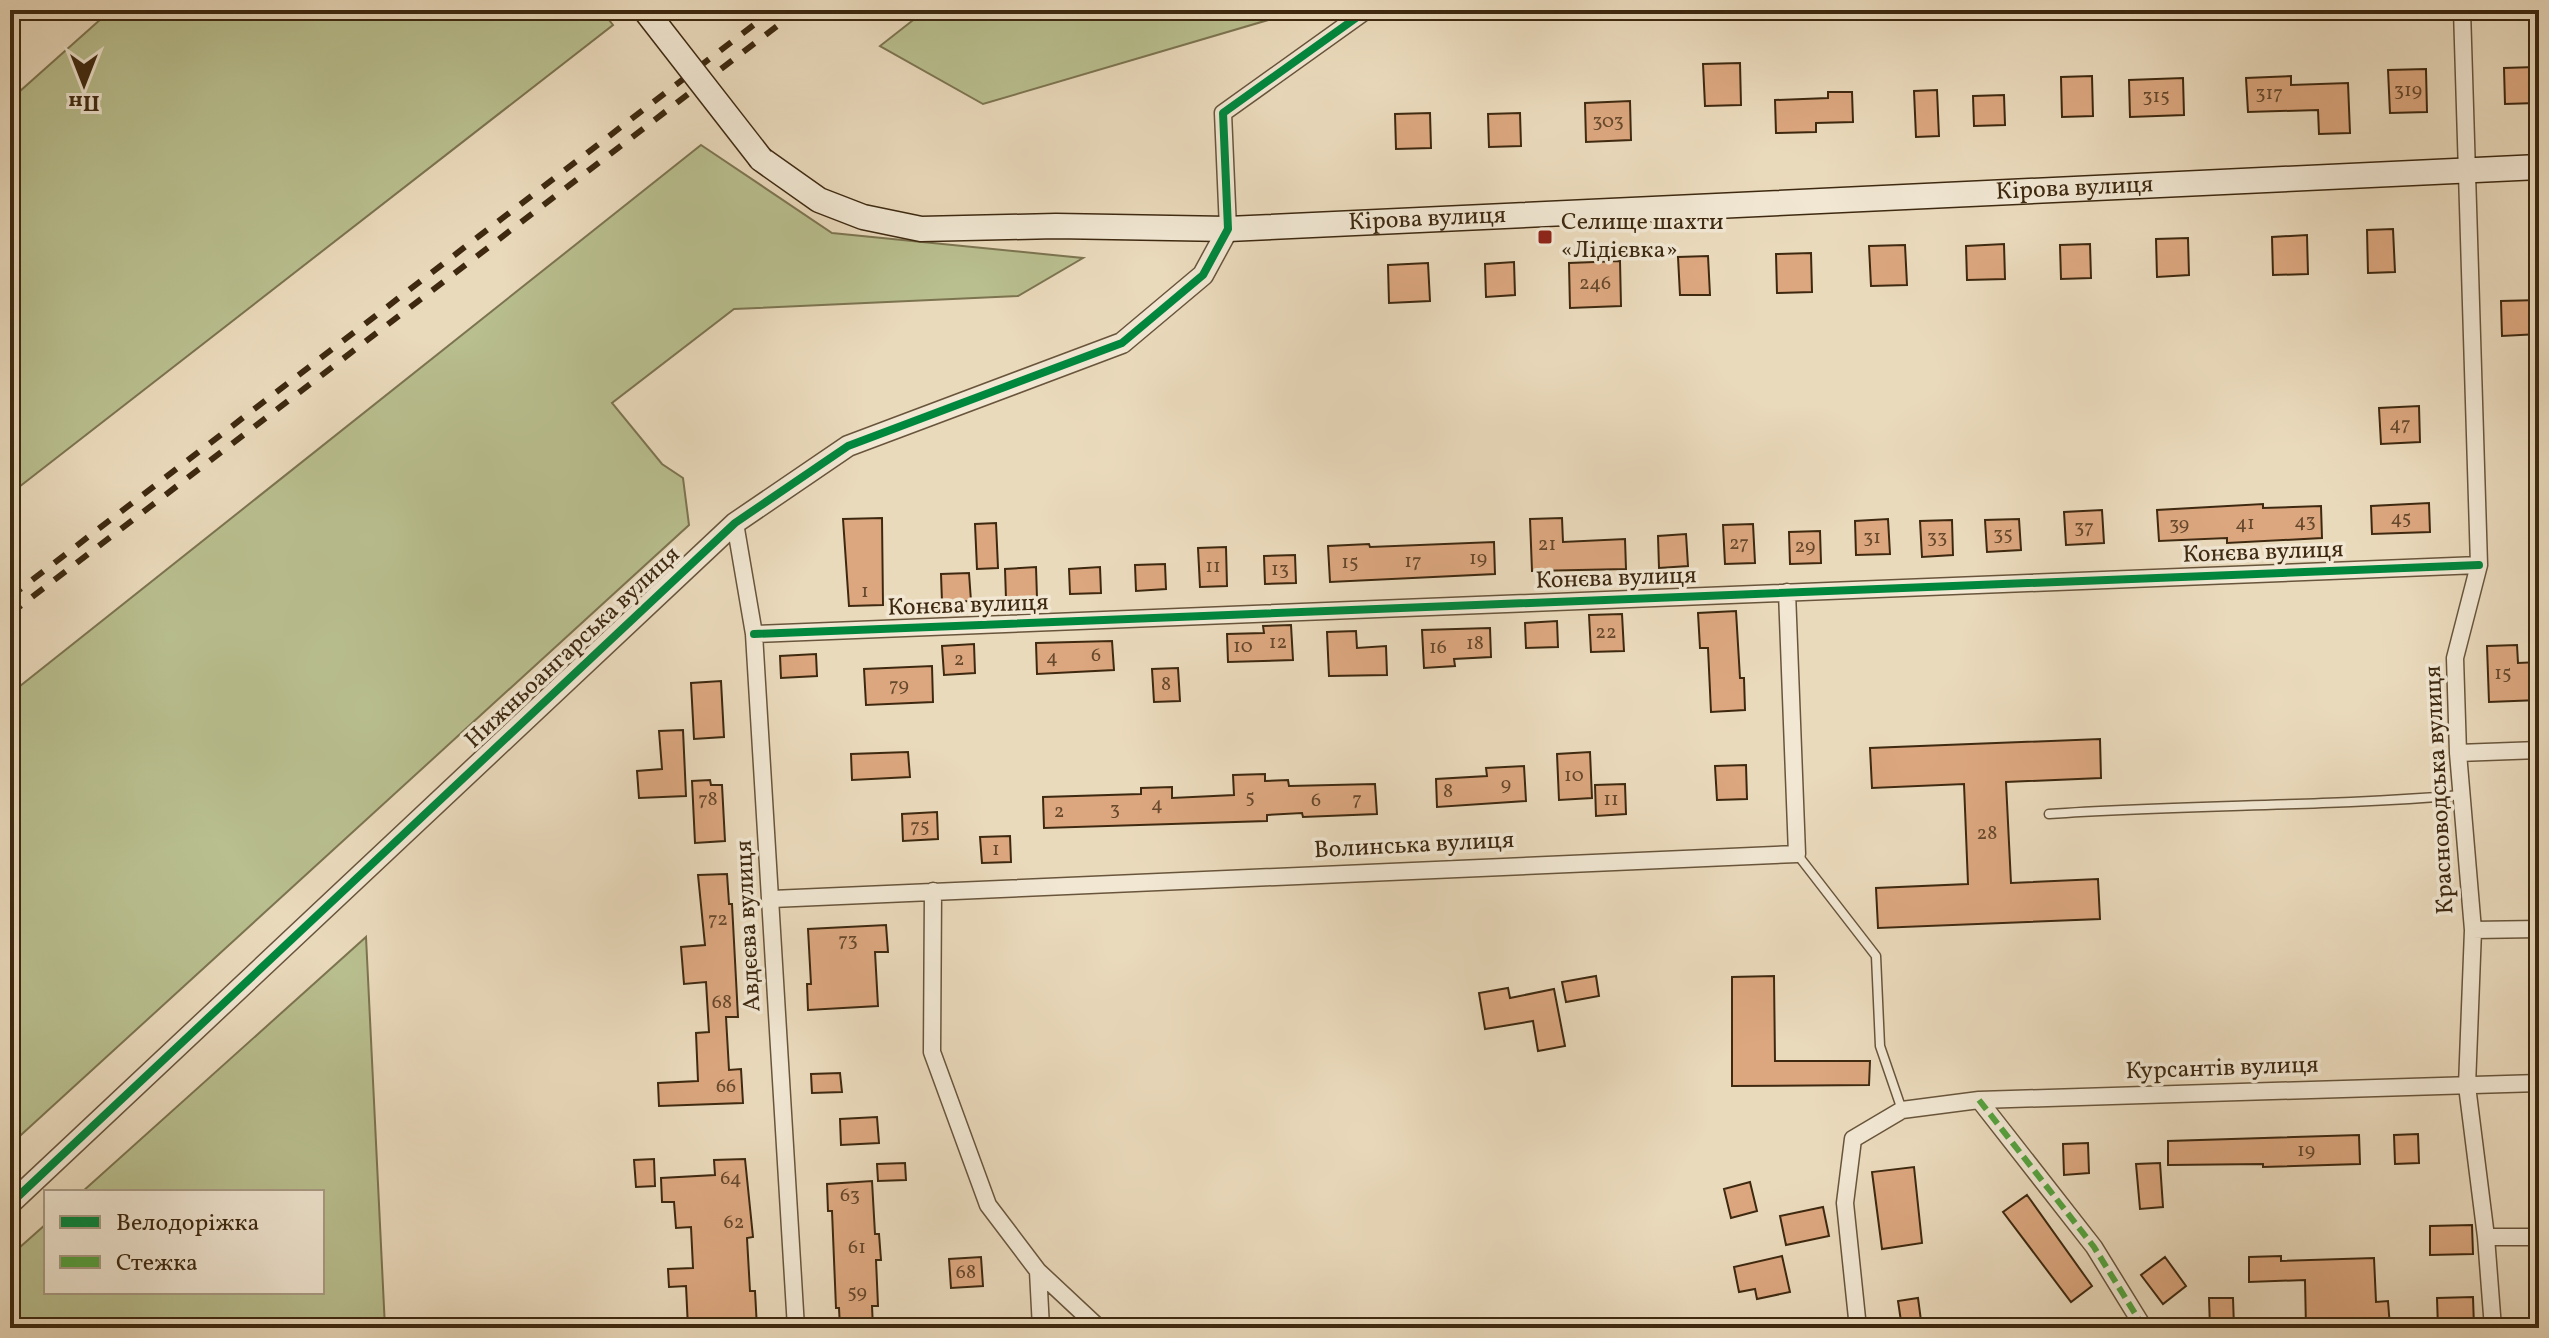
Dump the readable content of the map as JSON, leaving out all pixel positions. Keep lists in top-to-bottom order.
{
  "streets": {
    "main road": ["Кірова вулиця"],
    "street": [
      "Конєва вулиця",
      "Нижньоангарська вулиця",
      "Красноводська вулиця",
      "Волинська вулиця",
      "Авдєєва вулиця",
      "Курсантів вулиця"
    ]
  },
  "crossings": [
    ["Кірова вулиця", "Нижньоангарська вулиця"],
    ["Кірова вулиця", "Красноводська вулиця"],
    ["Конєва вулиця", "Красноводська вулиця"],
    ["Конєва вулиця", "Авдєєва вулиця"],
    ["Нижньоангарська вулиця", "Авдєєва вулиця"],
    ["Красноводська вулиця", "Курсантів вулиця"],
    ["Волинська вулиця", "Авдєєва вулиця"]
  ],
  "places": {
    "transit": ["Селище шахти «Лідієвка»"]
  },
  "house_numbers": [
    "319",
    "317",
    "315",
    "303",
    "246",
    "47",
    "45",
    "43",
    "41",
    "39",
    "37",
    "35",
    "31",
    "33",
    "27",
    "21",
    "29",
    "19",
    "17",
    "15",
    "11",
    "13",
    "1",
    "22",
    "12",
    "18",
    "10",
    "16",
    "6",
    "4",
    "2",
    "15",
    "8",
    "79",
    "10",
    "9",
    "8",
    "5",
    "78",
    "7",
    "11",
    "6",
    "4",
    "3",
    "2",
    "75",
    "28",
    "1",
    "72",
    "73",
    "68",
    "66",
    "19",
    "64",
    "63",
    "62",
    "61",
    "68",
    "59"
  ],
  "legend": ["Велодоріжка", "Стежка"],
  "north": "bottom"
}
